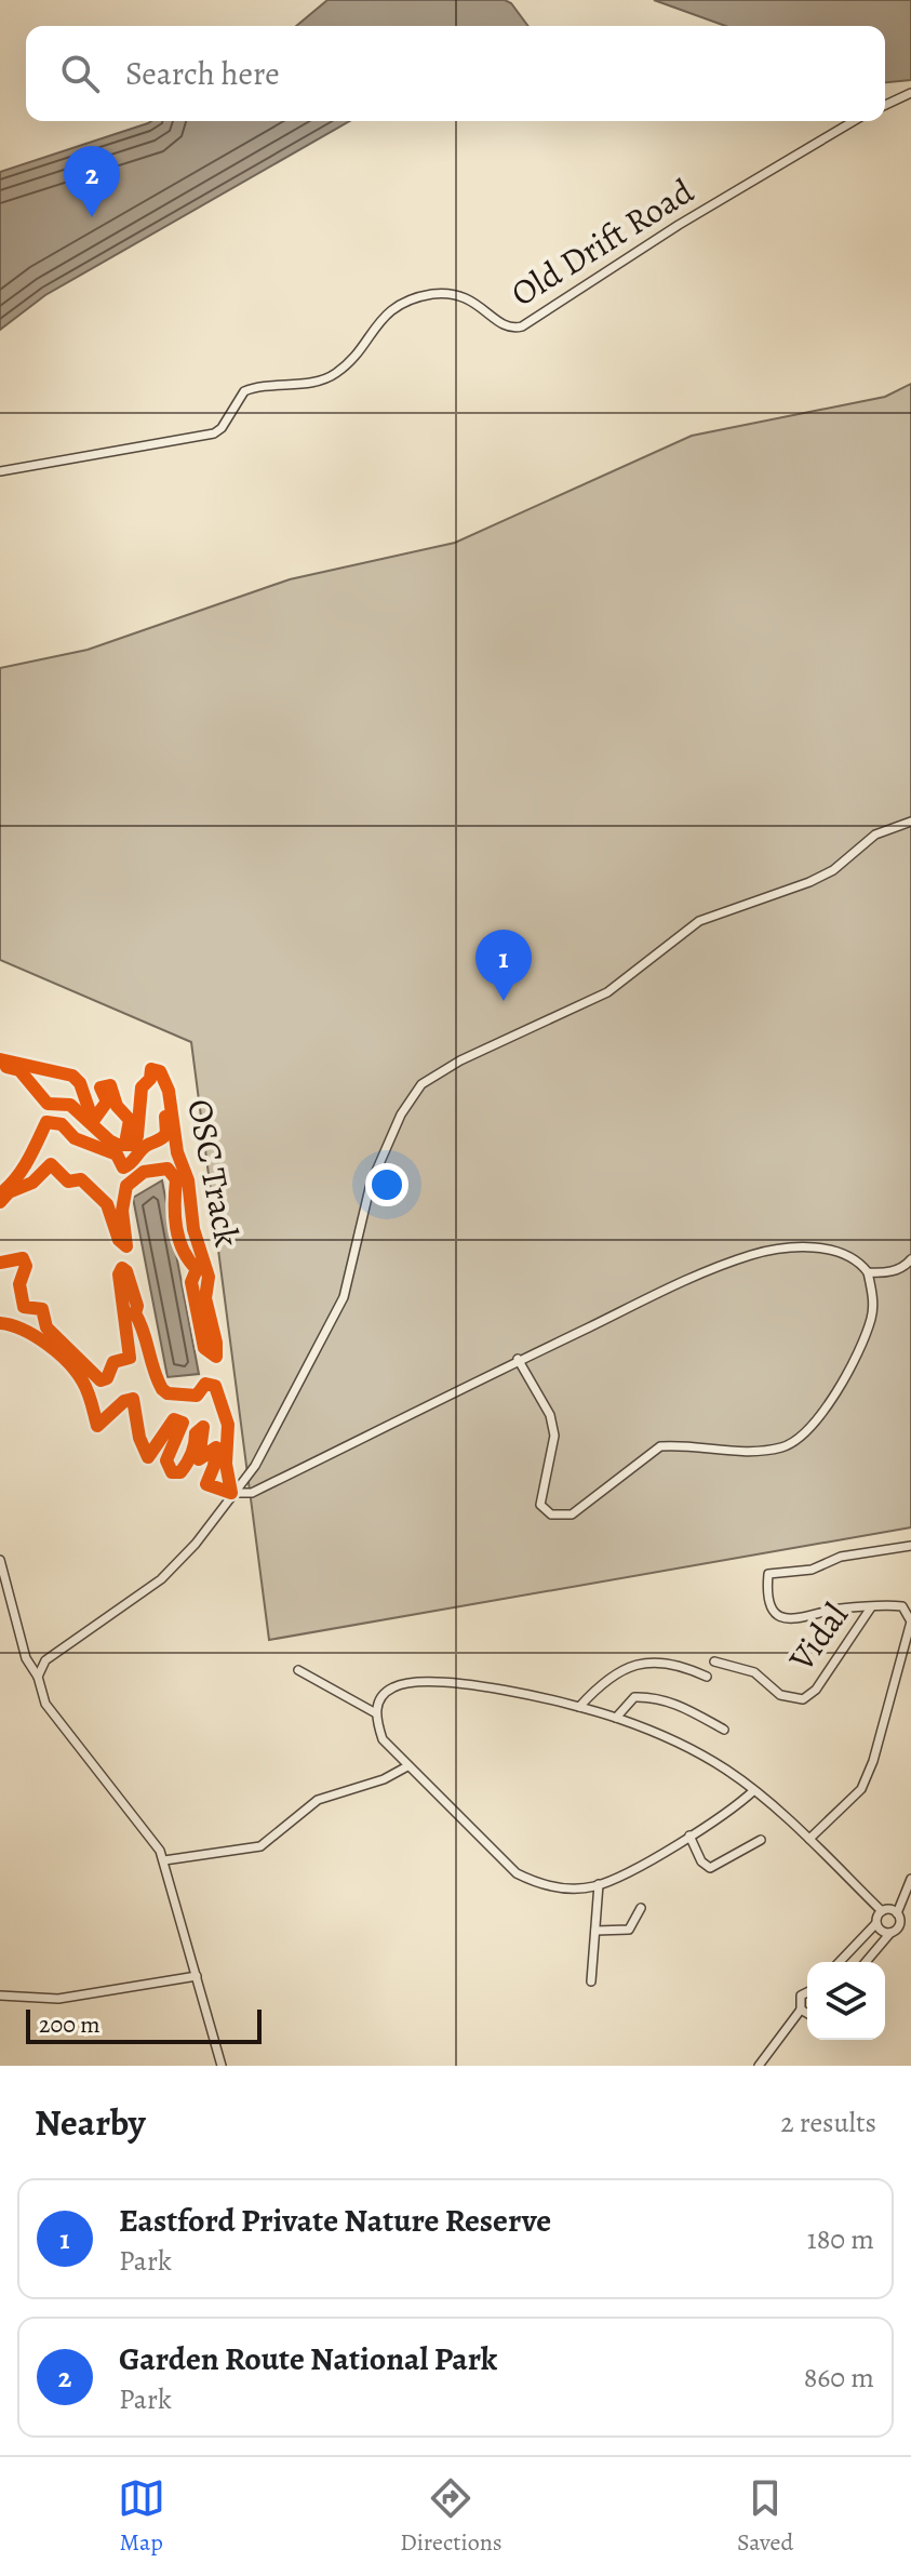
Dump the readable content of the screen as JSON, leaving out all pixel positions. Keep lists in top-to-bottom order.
{
  "streets": {
    "street": ["Old Drift Road", "Vidal"],
    "cycle path": ["OSC Track"]
  },
  "scale_bar": "200 m",
  "page": {
    "search": "Search here",
    "pins": ["2", "1"],
    "scale": "200 m",
    "heading": ["Nearby", "2 results"],
    "list": [
      {
        "mark": "1",
        "name": "Eastford Private Nature Reserve",
        "note": "Park",
        "value": "180 m"
      },
      {
        "mark": "2",
        "name": "Garden Route National Park",
        "note": "Park",
        "value": "860 m"
      }
    ],
    "nav": ["Map", "Directions", "Saved"]
  }
}
